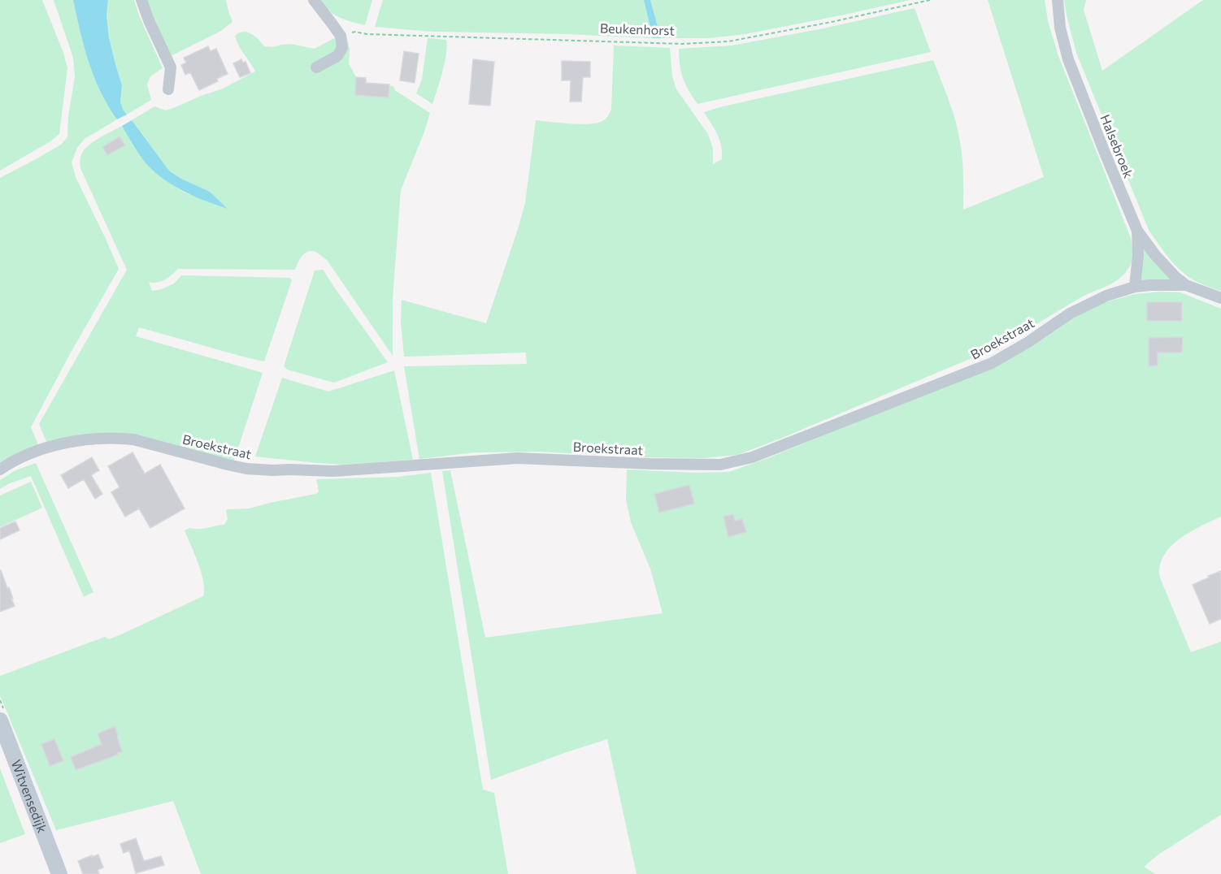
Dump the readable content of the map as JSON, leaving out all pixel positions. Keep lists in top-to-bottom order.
{
  "streets": {
    "street": ["Halsebroek", "Broekstraat", "Witvensedijk"],
    "path": ["Beukenhorst"]
  },
  "crossings": [
    ["Halsebroek", "Broekstraat"]
  ]
}
